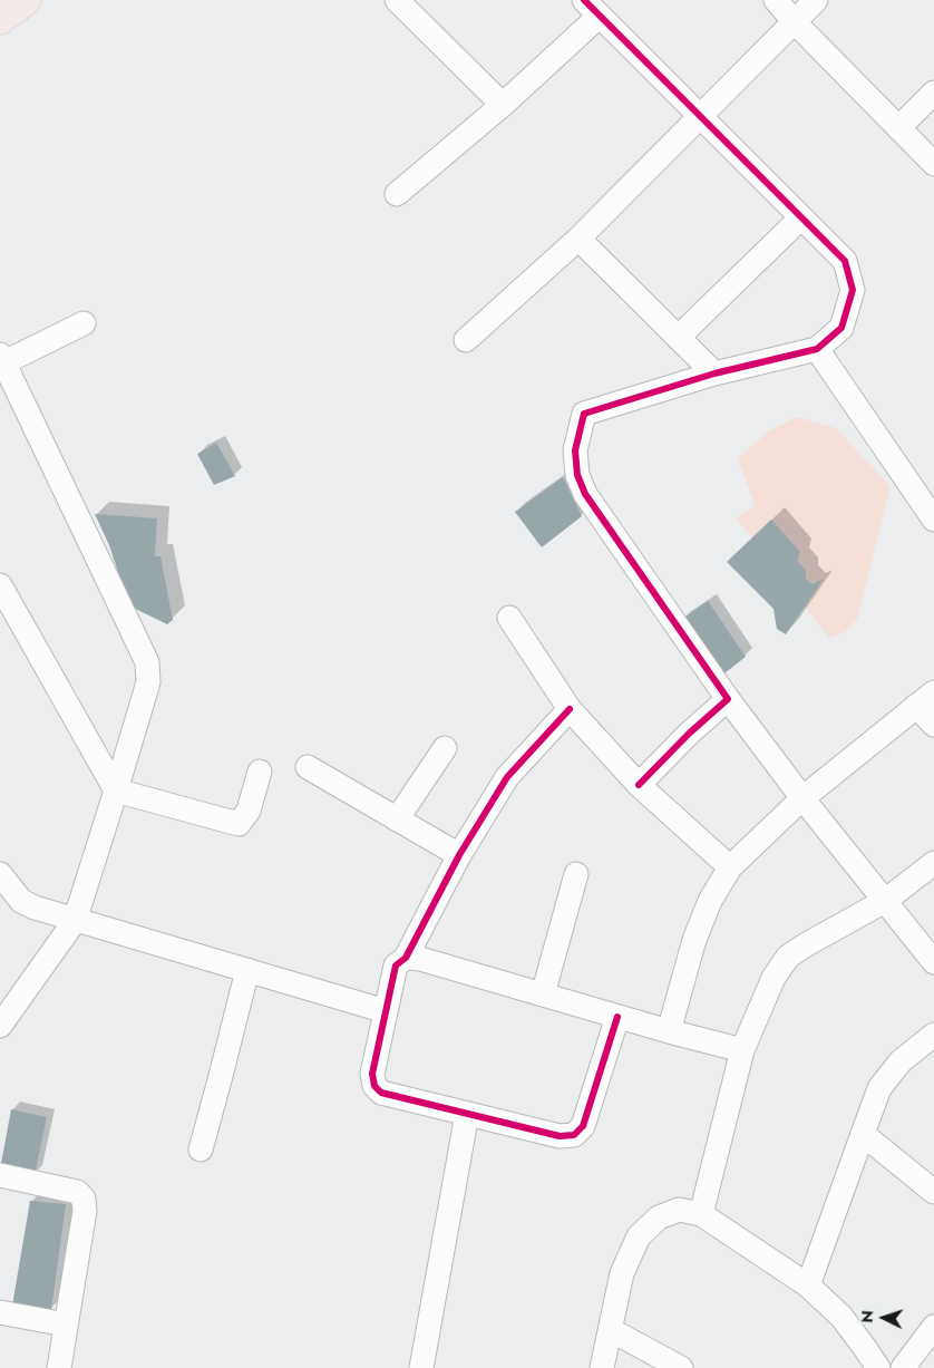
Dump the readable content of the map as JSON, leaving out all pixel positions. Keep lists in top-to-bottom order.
{
  "north": "left"
}
